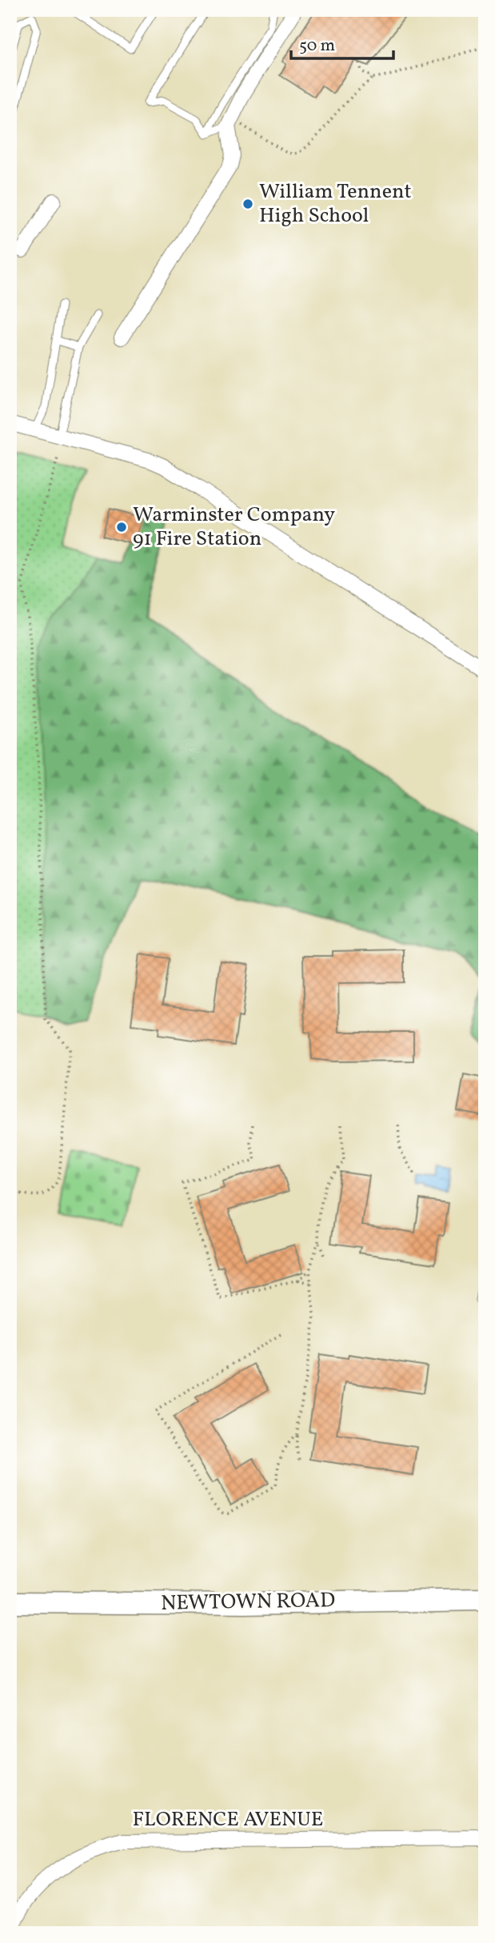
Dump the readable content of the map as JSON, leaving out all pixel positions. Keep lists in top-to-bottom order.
{
  "streets": {
    "street": ["NEWTOWN ROAD", "FLORENCE AVENUE"]
  },
  "places": ["William Tennent High School", "Warminster Company 91 Fire Station"],
  "scale_bar": "50 m"
}
